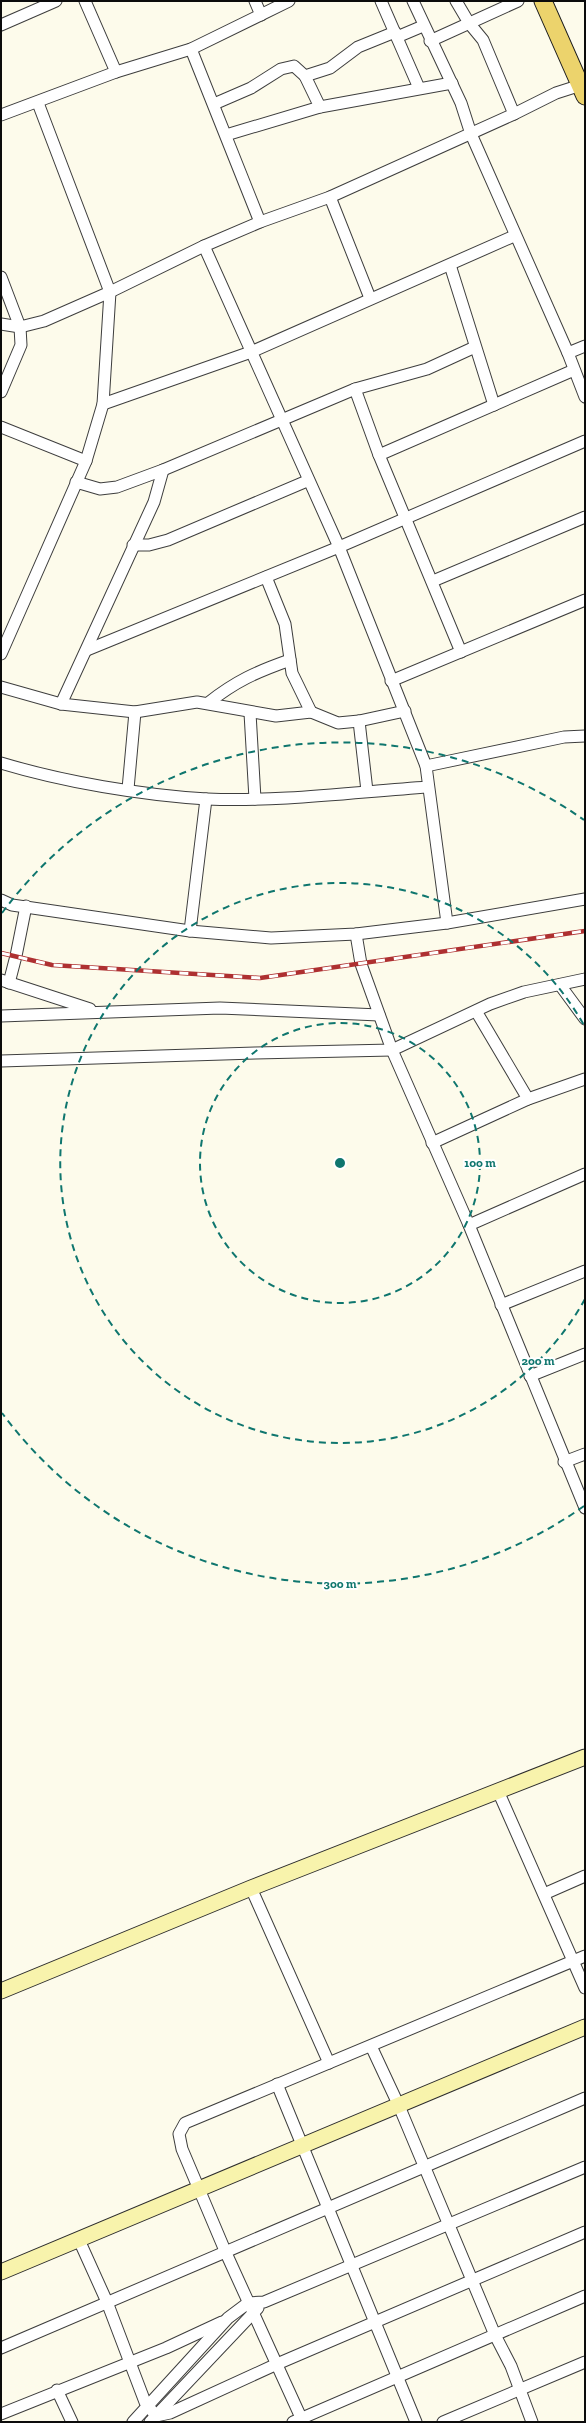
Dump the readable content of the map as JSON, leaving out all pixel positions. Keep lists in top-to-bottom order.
{
  "rings": ["100 m", "200 m", "300 m"]
}
